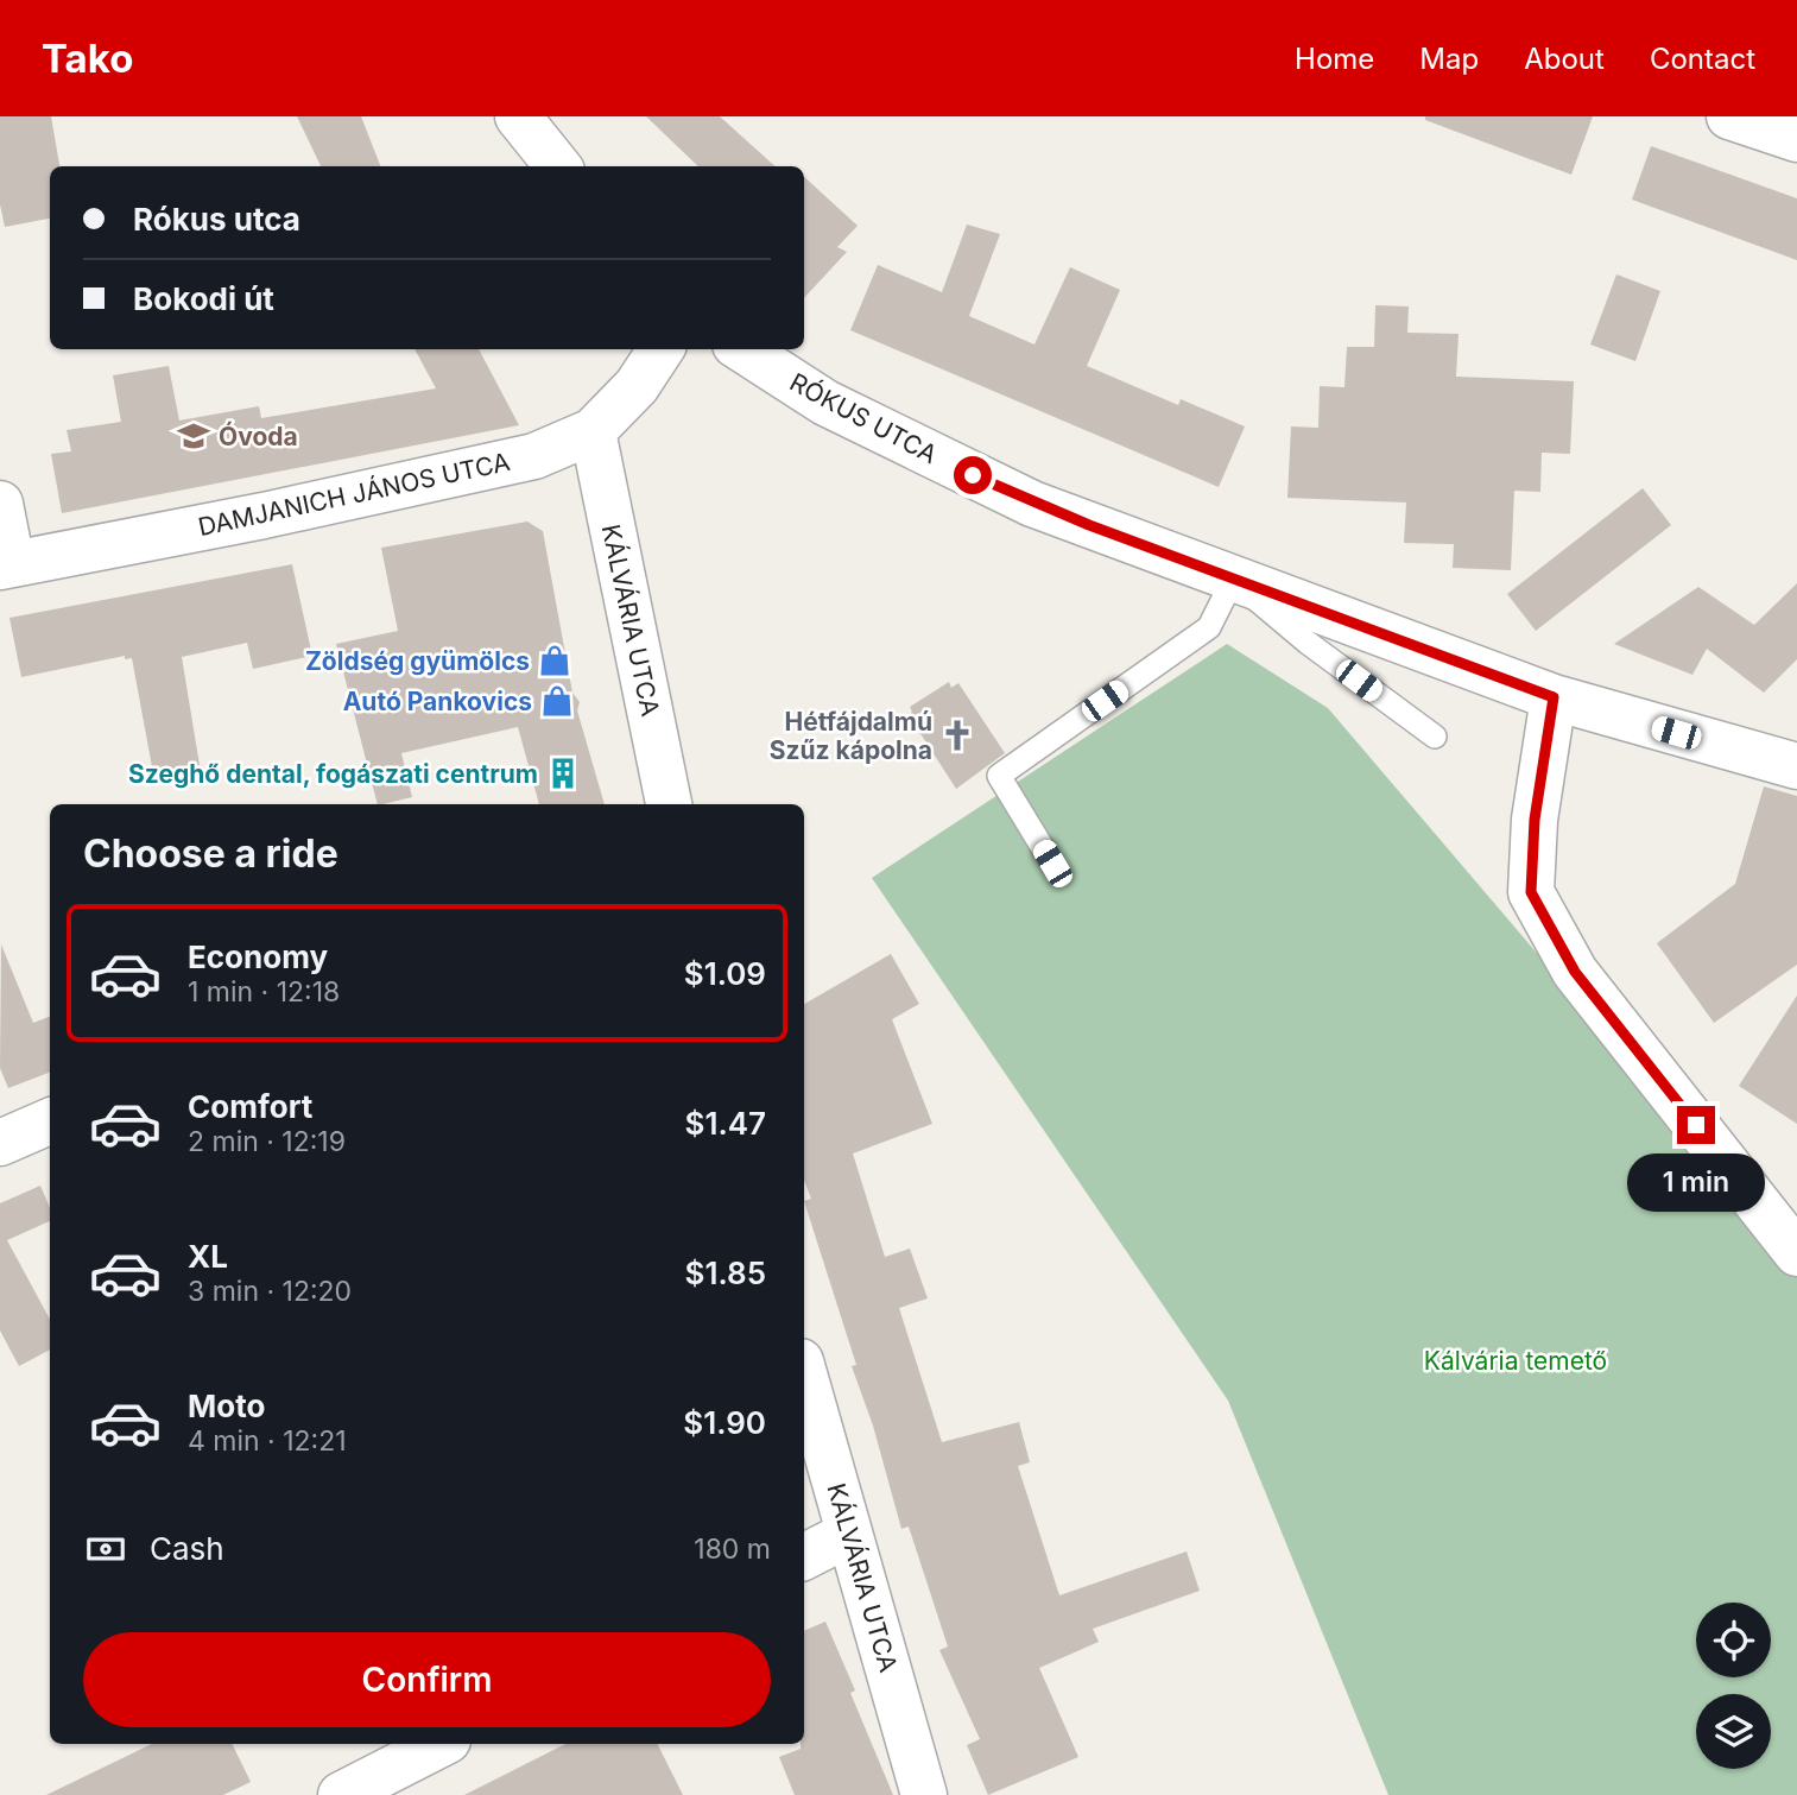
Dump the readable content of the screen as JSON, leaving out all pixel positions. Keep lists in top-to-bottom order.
{
  "streets": {
    "street": ["RÓKUS UTCA", "DAMJANICH JÁNOS UTCA", "KÁLVÁRIA UTCA"]
  },
  "crossings": [
    ["DAMJANICH JÁNOS UTCA", "KÁLVÁRIA UTCA"]
  ],
  "parks": ["Kálvária temető"],
  "places": {
    "school or university": ["Óvoda"],
    "shop": ["Zöldség gyümölcs", "Autó Pankovics"],
    "church": ["Hétfájdalmú Szűz kápolna"],
    "building": ["Szeghő dental, fogászati centrum"]
  },
  "page": {
    "header": "Tako",
    "nav": [
      "Home",
      "Map",
      "About",
      "Contact"
    ],
    "banner": ["Rókus utca", "Bokodi út"],
    "heading": "Choose a ride",
    "list": [
      {
        "name": "Economy",
        "note": "1 min · 12:18",
        "value": "$1.09"
      },
      {
        "name": "Comfort",
        "note": "2 min · 12:19",
        "value": "$1.47"
      },
      {
        "name": "XL",
        "note": "3 min · 12:20",
        "value": "$1.85"
      },
      {
        "name": "Moto",
        "note": "4 min · 12:21",
        "value": "$1.90"
      }
    ],
    "bubble": "1 min",
    "pay": ["Cash", "180 m"],
    "buttons": "Confirm"
  }
}
